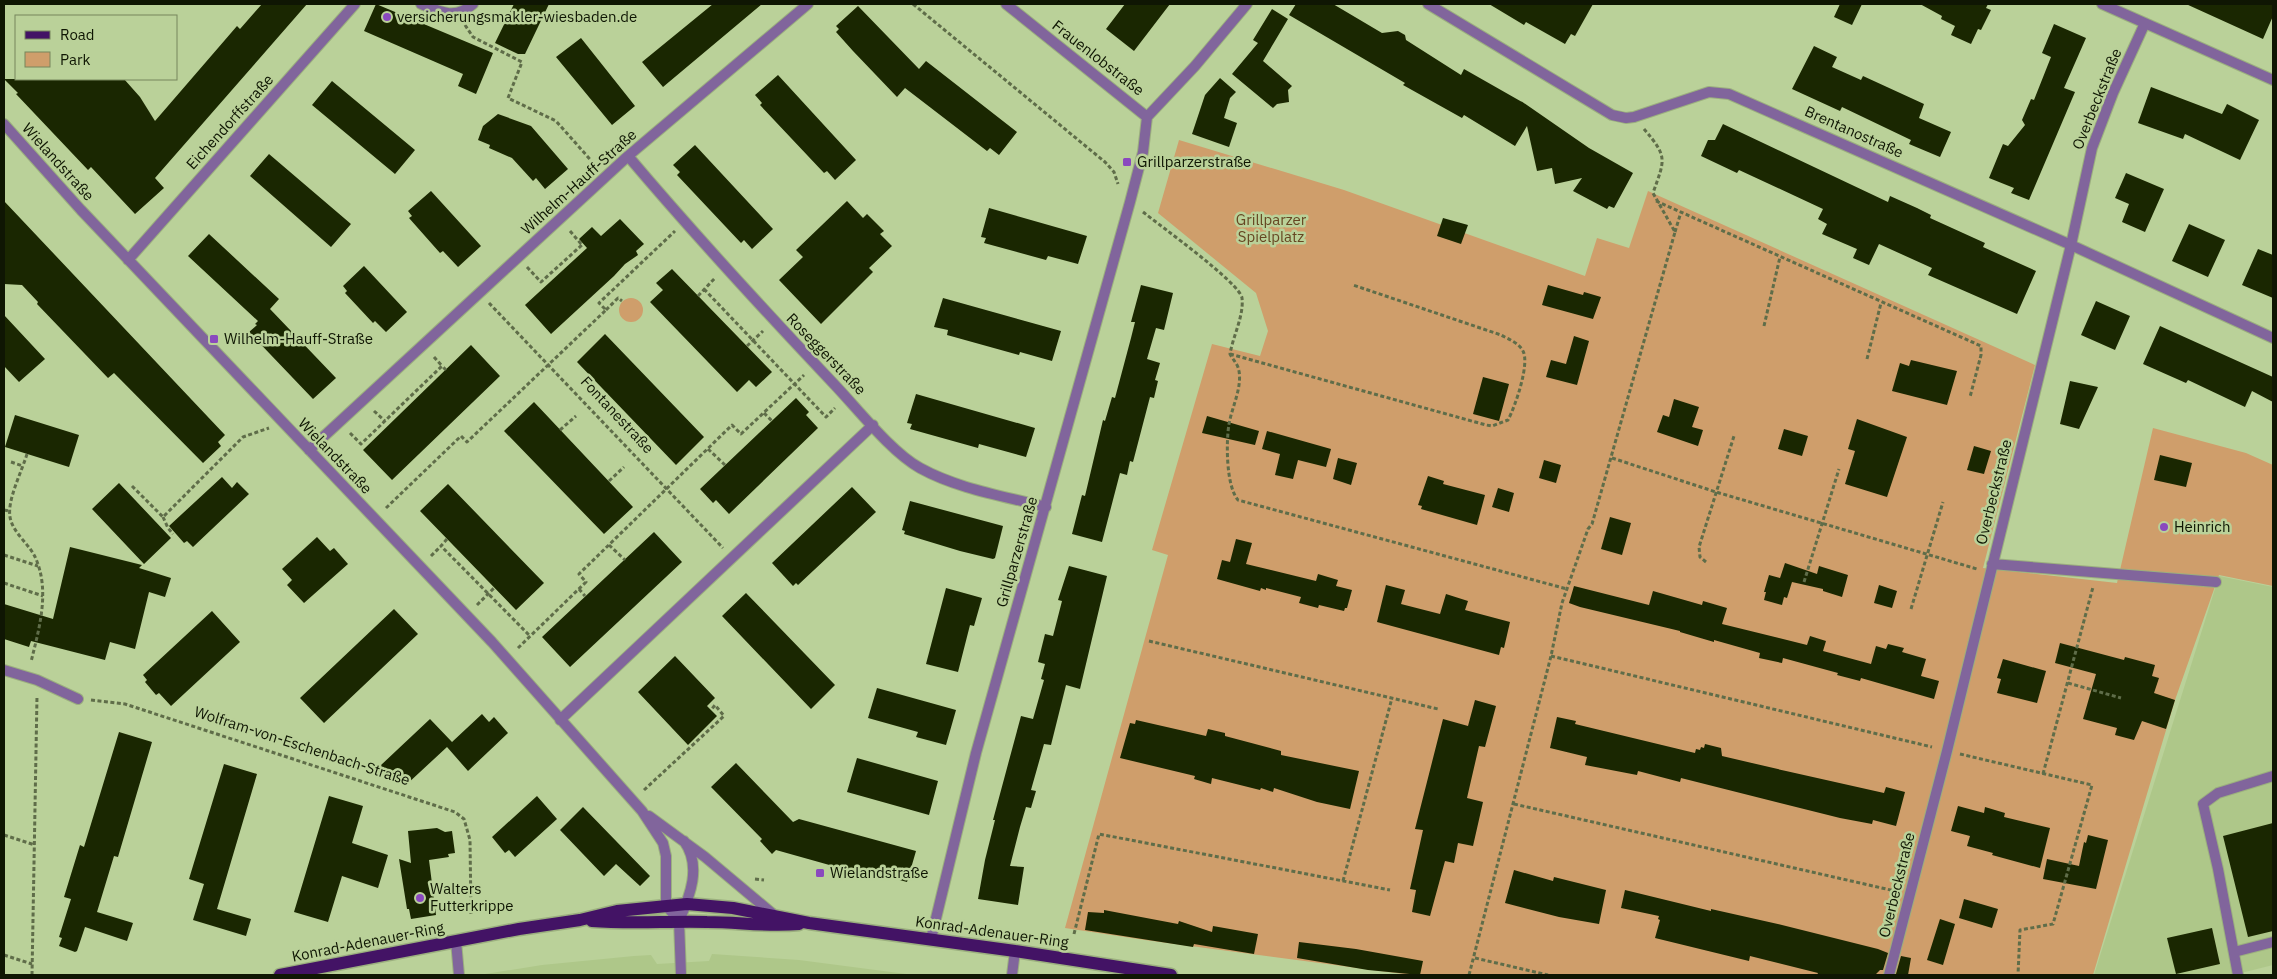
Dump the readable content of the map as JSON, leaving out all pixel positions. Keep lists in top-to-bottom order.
{
  "streets": {
    "main road": ["Konrad-Adenauer-Ring"],
    "street": [
      "Frauenlobstraße",
      "Overbeckstraße",
      "Eichendorffstraße",
      "Brentanostraße",
      "Wielandstraße",
      "Wilhelm-Hauff-Straße",
      "Roseggerstraße",
      "Grillparzerstraße"
    ],
    "path": ["Fontanestraße", "Wolfram-von-Eschenbach-Straße"]
  },
  "crossings": [
    ["Frauenlobstraße", "Grillparzerstraße"],
    ["Overbeckstraße", "Brentanostraße"],
    ["Eichendorffstraße", "Wielandstraße"],
    ["Wielandstraße", "Wilhelm-Hauff-Straße"],
    ["Wielandstraße", "Konrad-Adenauer-Ring"],
    ["Wilhelm-Hauff-Straße", "Roseggerstraße"],
    ["Wilhelm-Hauff-Straße", "Fontanestraße"],
    ["Roseggerstraße", "Grillparzerstraße"],
    ["Grillparzerstraße", "Konrad-Adenauer-Ring"]
  ],
  "parks": ["Grillparzer Spielplatz"],
  "places": {
    "other": ["versicherungsmakler-wiesbaden.de", "Heinrich", "Walters Futterkrippe"],
    "transit": ["Grillparzerstraße", "Wilhelm-Hauff-Straße", "Wielandstraße"]
  },
  "legend": ["Road", "Park"]
}
